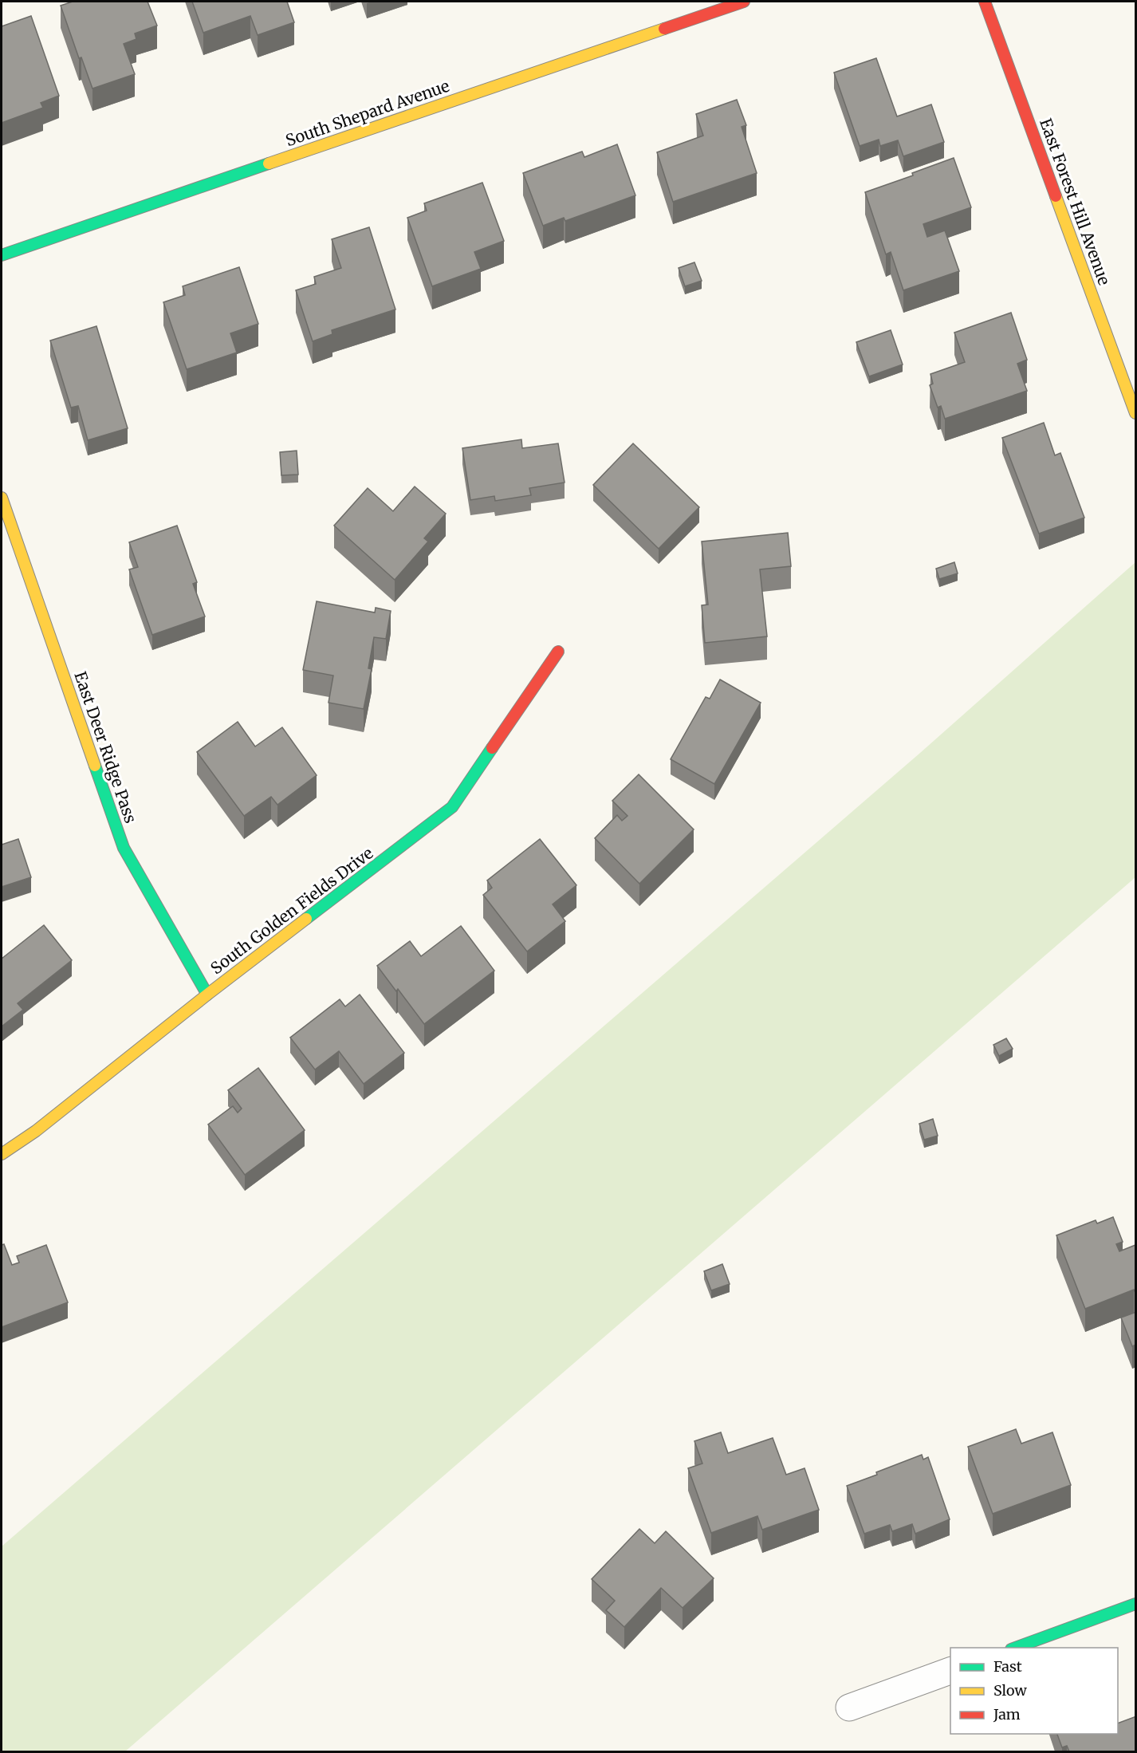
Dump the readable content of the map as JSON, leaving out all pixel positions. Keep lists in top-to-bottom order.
{
  "streets": {
    "street": [
      "South Shepard Avenue",
      "East Forest Hill Avenue",
      "East Deer Ridge Pass",
      "South Golden Fields Drive"
    ]
  },
  "crossings": [
    ["East Deer Ridge Pass", "South Golden Fields Drive"]
  ],
  "legend": ["Fast", "Slow", "Jam"]
}
